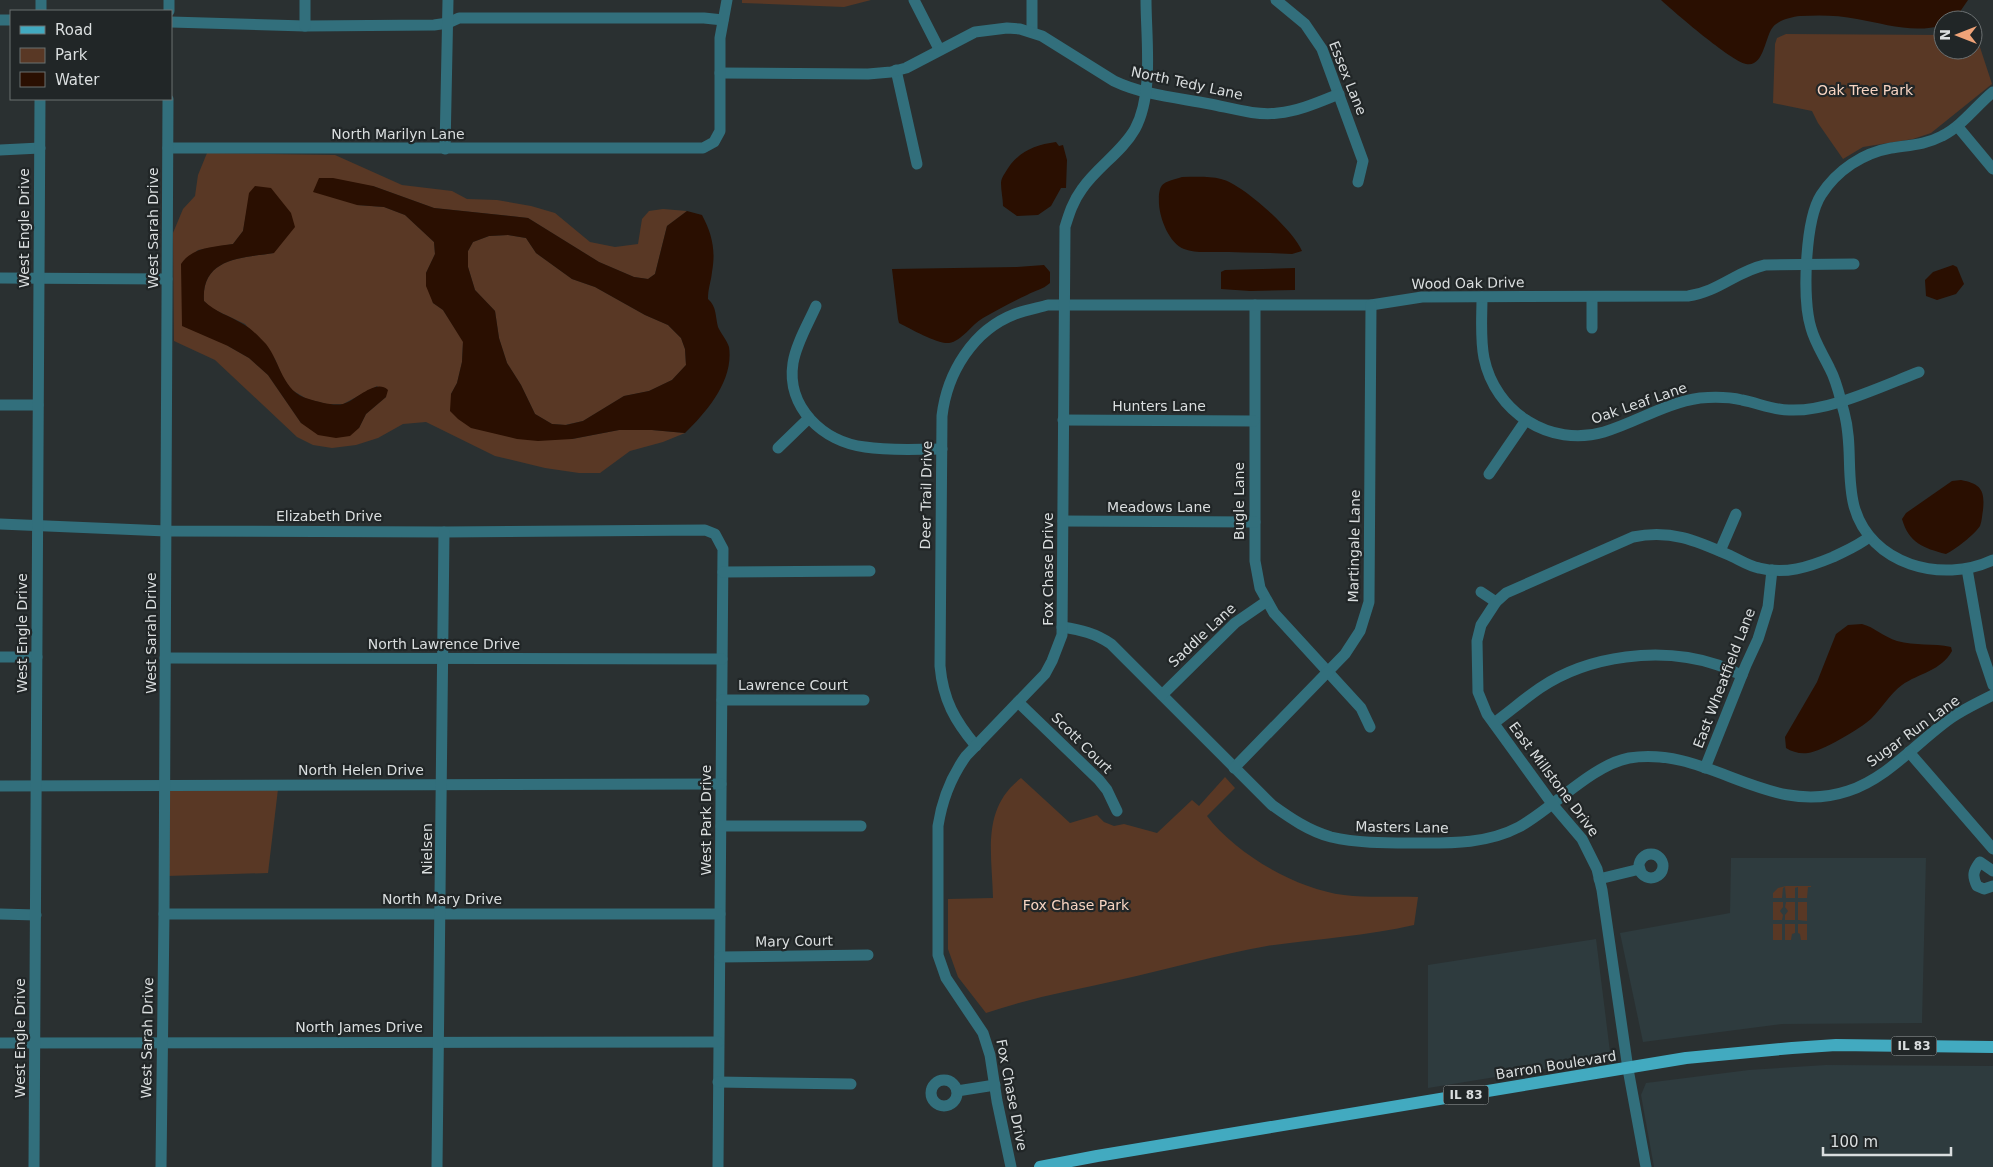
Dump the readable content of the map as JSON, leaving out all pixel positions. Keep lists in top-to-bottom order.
{
  "streets": {
    "main road": ["IL 83", "Barron Boulevard"],
    "street": [
      "Essex Lane",
      "North Tedy Lane",
      "North Marilyn Lane",
      "West Engle Drive",
      "West Sarah Drive",
      "Wood Oak Drive",
      "Oak Leaf Lane",
      "Hunters Lane",
      "Deer Trail Drive",
      "Bugle Lane",
      "Meadows Lane",
      "Elizabeth Drive",
      "Martingale Lane",
      "Fox Chase Drive",
      "Saddle Lane",
      "North Lawrence Drive",
      "East Wheatfield Lane",
      "Lawrence Court",
      "Sugar Run Lane",
      "Scott Court",
      "North Helen Drive",
      "East Millstone Drive",
      "West Park Drive",
      "Masters Lane",
      "Nielsen",
      "North Mary Drive",
      "Mary Court",
      "North James Drive"
    ]
  },
  "crossings": [
    ["Essex Lane", "North Tedy Lane"],
    ["North Tedy Lane", "North Marilyn Lane"],
    ["North Tedy Lane", "Fox Chase Drive"],
    ["North Marilyn Lane", "West Sarah Drive"],
    ["West Engle Drive", "Elizabeth Drive"],
    ["West Engle Drive", "North Helen Drive"],
    ["West Engle Drive", "North James Drive"],
    ["West Sarah Drive", "Elizabeth Drive"],
    ["West Sarah Drive", "North Lawrence Drive"],
    ["West Sarah Drive", "North Helen Drive"],
    ["West Sarah Drive", "North Mary Drive"],
    ["West Sarah Drive", "North James Drive"],
    ["Wood Oak Drive", "Oak Leaf Lane"],
    ["Wood Oak Drive", "Deer Trail Drive"],
    ["Wood Oak Drive", "Bugle Lane"],
    ["Wood Oak Drive", "Martingale Lane"],
    ["Wood Oak Drive", "Fox Chase Drive"],
    ["Hunters Lane", "Bugle Lane"],
    ["Hunters Lane", "Fox Chase Drive"],
    ["Deer Trail Drive", "Fox Chase Drive"],
    ["Bugle Lane", "Meadows Lane"],
    ["Bugle Lane", "Martingale Lane"],
    ["Bugle Lane", "Saddle Lane"],
    ["Meadows Lane", "Fox Chase Drive"],
    ["Elizabeth Drive", "West Park Drive"],
    ["Elizabeth Drive", "Nielsen"],
    ["Martingale Lane", "Masters Lane"],
    ["Fox Chase Drive", "Scott Court"],
    ["Fox Chase Drive", "Masters Lane"],
    ["Saddle Lane", "Masters Lane"],
    ["North Lawrence Drive", "West Park Drive"],
    ["North Lawrence Drive", "Nielsen"],
    ["East Wheatfield Lane", "Sugar Run Lane"],
    ["East Wheatfield Lane", "Masters Lane"],
    ["Lawrence Court", "West Park Drive"],
    ["Sugar Run Lane", "Masters Lane"],
    ["North Helen Drive", "West Park Drive"],
    ["North Helen Drive", "Nielsen"],
    ["East Millstone Drive", "Masters Lane"],
    ["East Millstone Drive", "Barron Boulevard"],
    ["West Park Drive", "North Mary Drive"],
    ["West Park Drive", "Mary Court"],
    ["West Park Drive", "North James Drive"],
    ["Nielsen", "North Mary Drive"],
    ["Nielsen", "North James Drive"]
  ],
  "parks": ["Oak Tree Park", "Fox Chase Park"],
  "legend": ["Road", "Park", "Water"],
  "scale_bar": "100 m",
  "north": "left"
}
